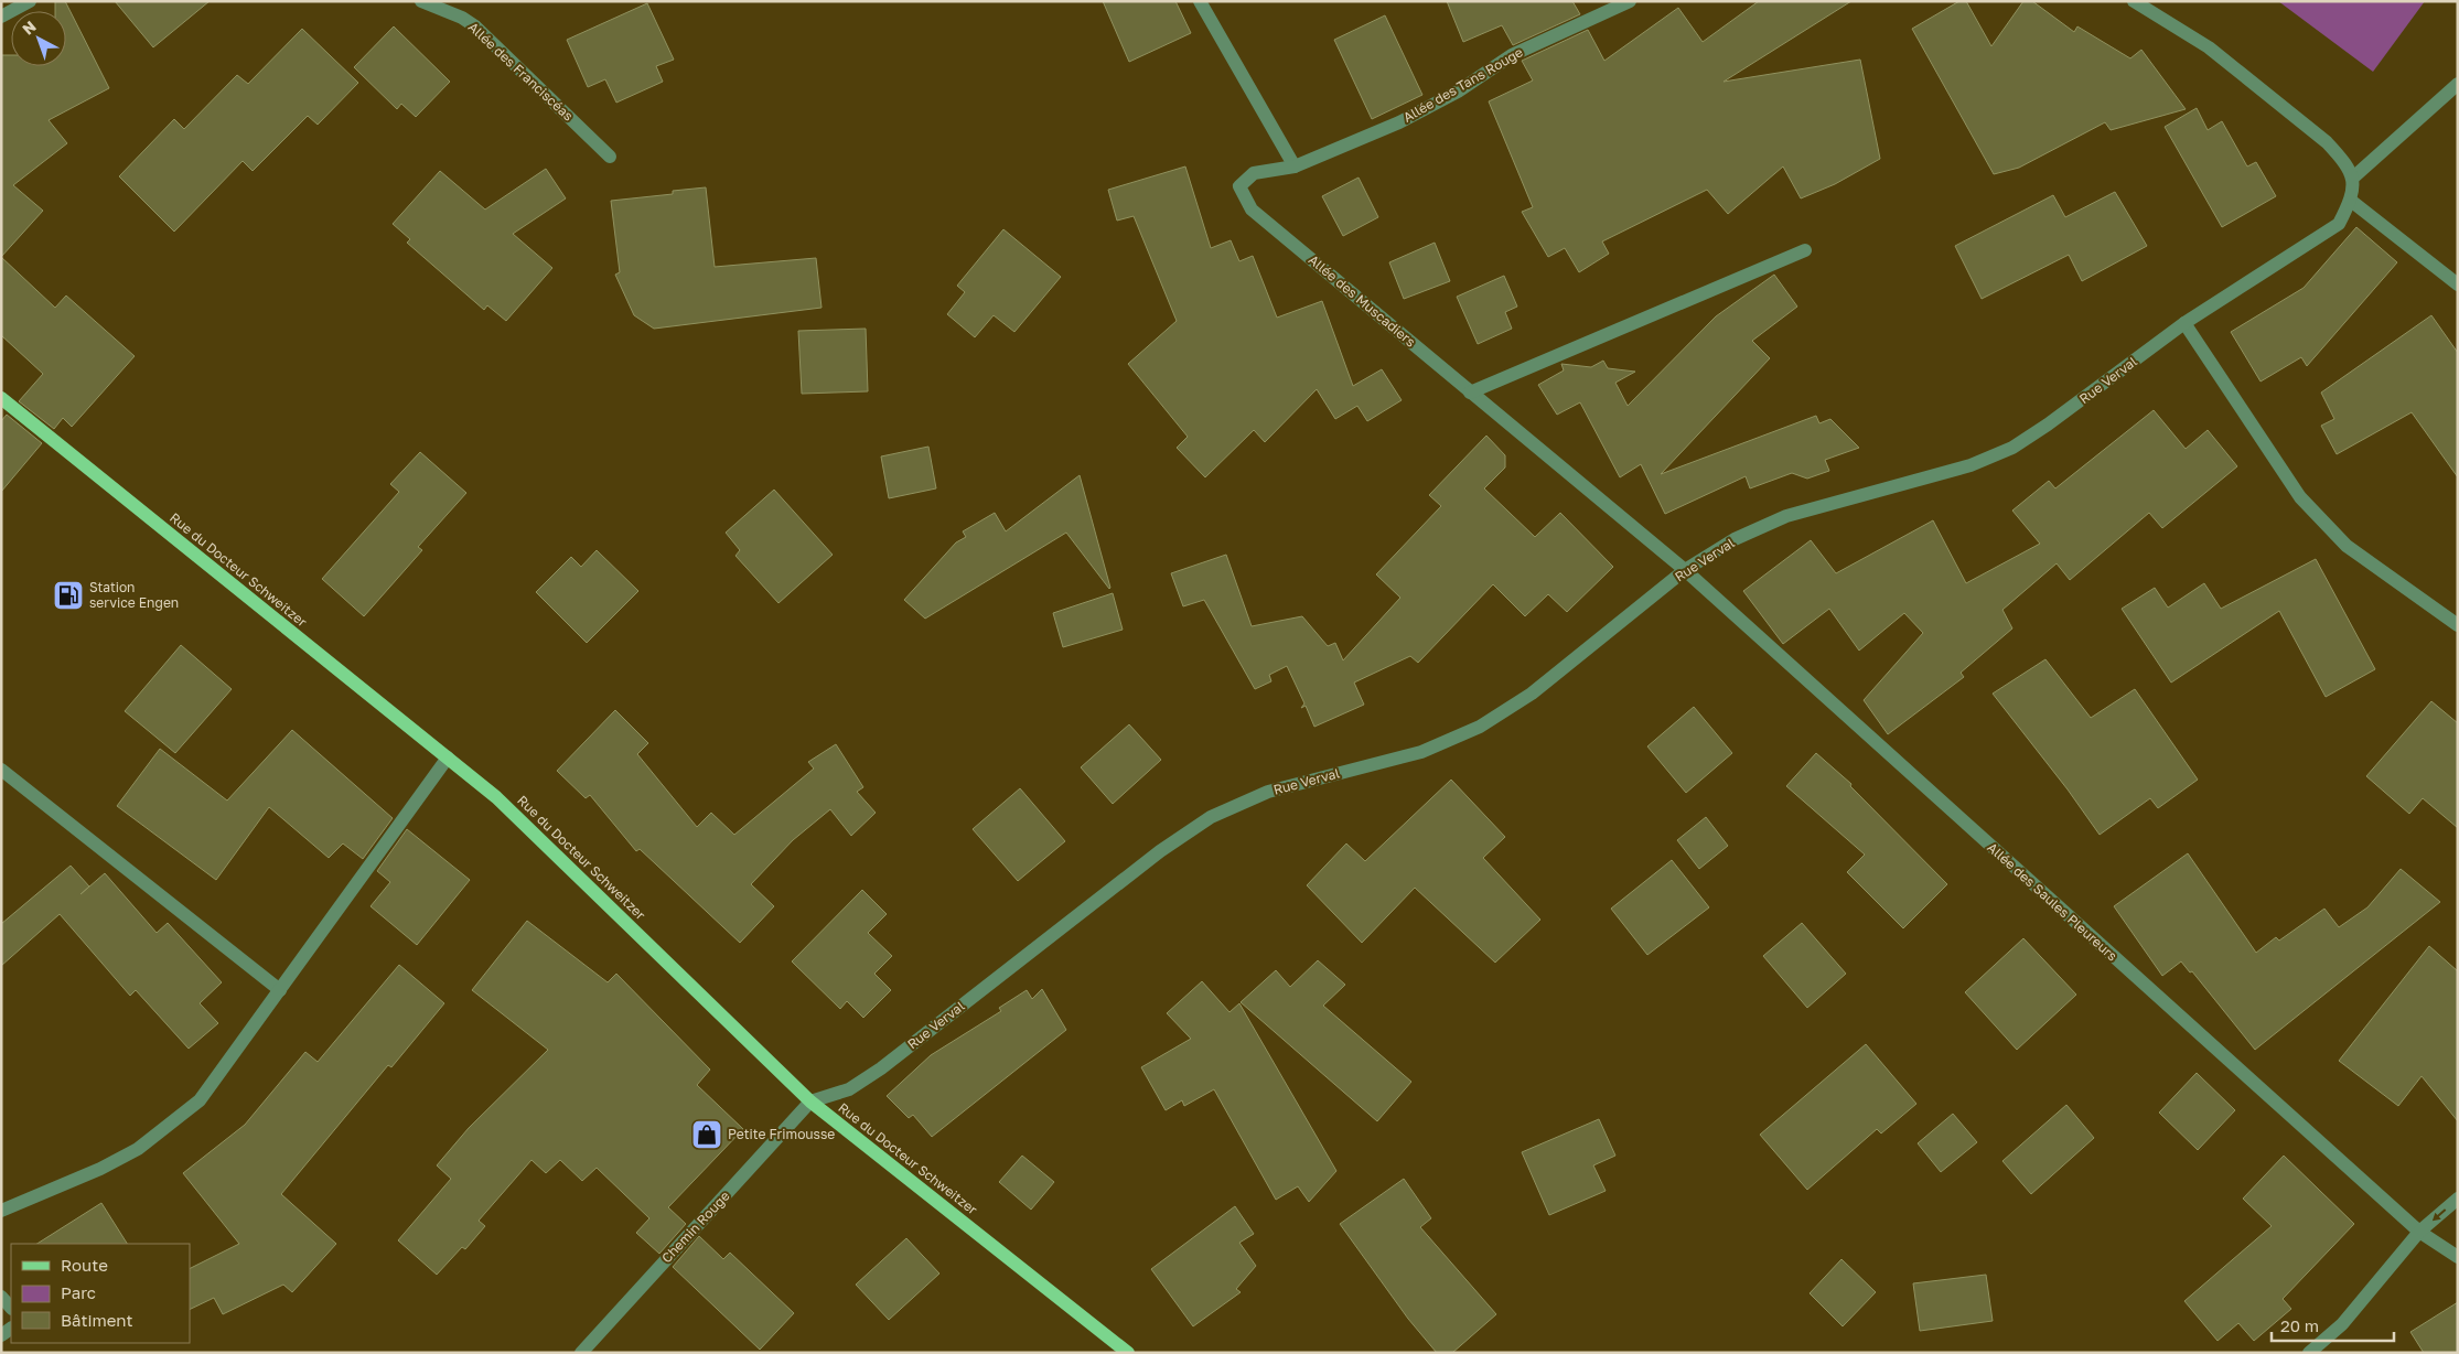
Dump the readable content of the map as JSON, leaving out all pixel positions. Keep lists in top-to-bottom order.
{
  "streets": {
    "main road": ["Rue du Docteur Schweitzer"],
    "street": [
      "Allée des Franciscéas",
      "Allée des Tans Rouge",
      "Allée des Muscadiers",
      "Rue Verval",
      "Allée des Saules Pleureurs",
      "Chemin Rouge"
    ]
  },
  "crossings": [
    ["Allée des Tans Rouge", "Allée des Muscadiers"],
    ["Allée des Muscadiers", "Rue Verval"],
    ["Allée des Muscadiers", "Allée des Saules Pleureurs"],
    ["Rue Verval", "Rue du Docteur Schweitzer"],
    ["Rue Verval", "Allée des Saules Pleureurs"],
    ["Rue Verval", "Chemin Rouge"],
    ["Rue du Docteur Schweitzer", "Chemin Rouge"]
  ],
  "places": {
    "fuel station": ["Station service Engen"],
    "shop": ["Petite Frimousse"]
  },
  "legend": ["Route", "Parc", "Bâtiment"],
  "scale_bar": "20 m",
  "north": "top left"
}
